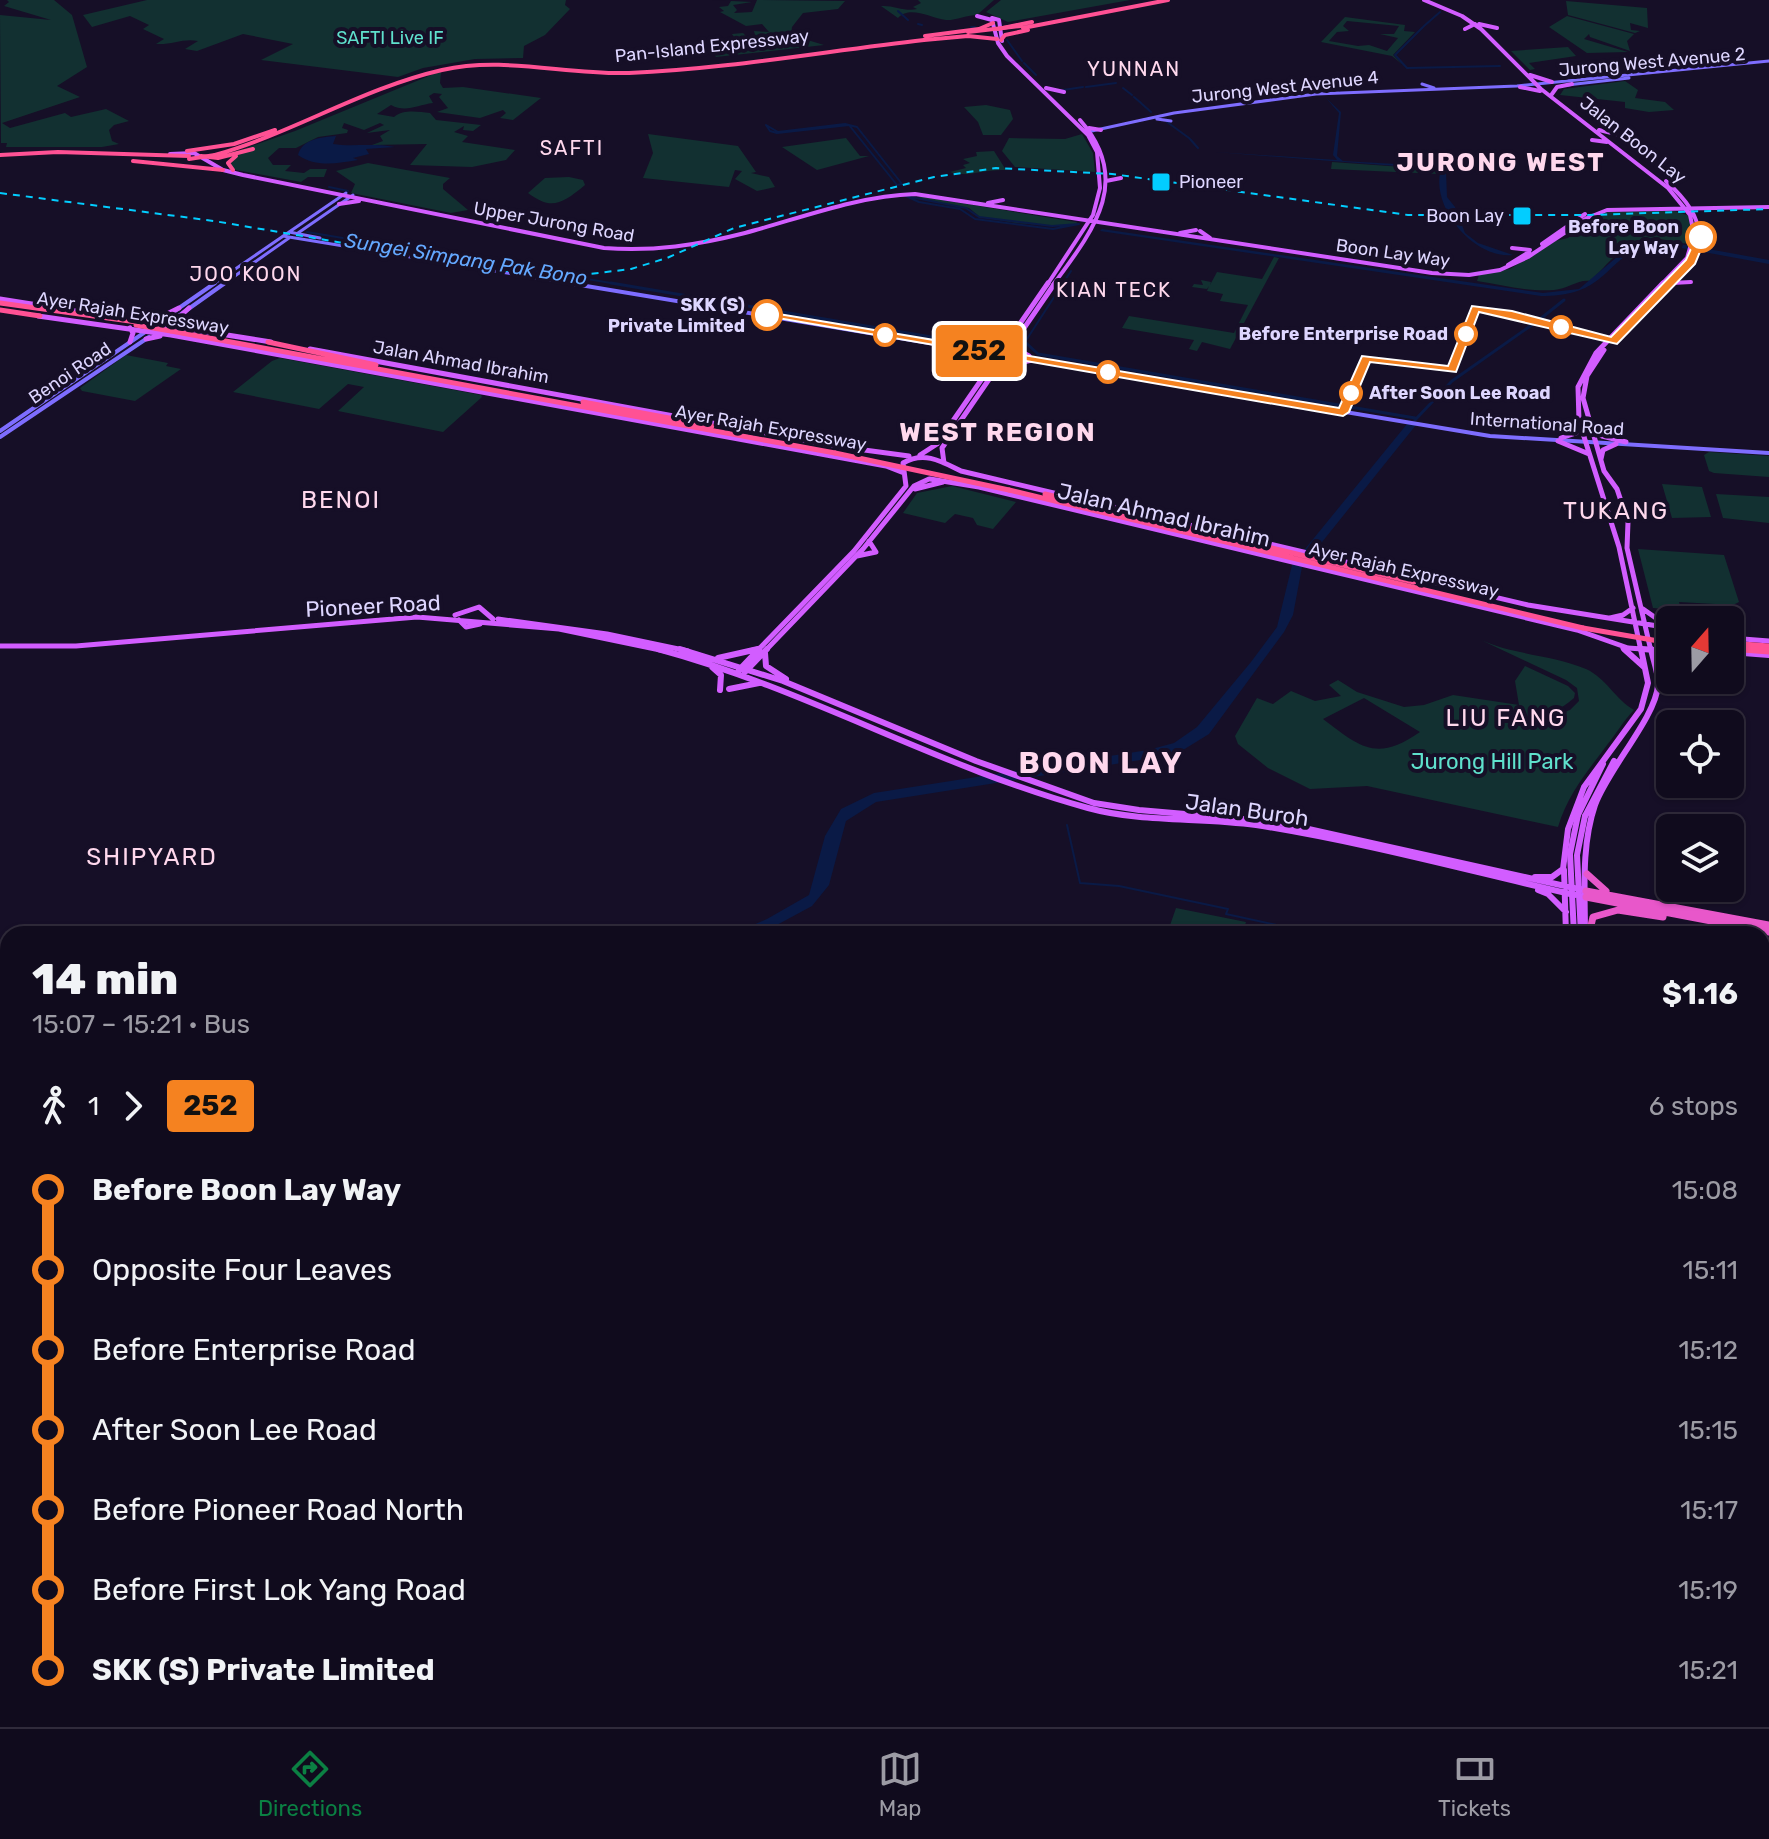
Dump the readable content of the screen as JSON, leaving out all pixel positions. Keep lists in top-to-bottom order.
{
  "streets": {
    "highway": ["Pan-Island Expressway", "Ayer Rajah Expressway", "Jalan Buroh"],
    "main road": [
      "Jurong West Avenue 2",
      "Jurong West Avenue 4",
      "Jalan Boon Lay",
      "Upper Jurong Road",
      "Boon Lay Way",
      "Jalan Ahmad Ibrahim",
      "Benoi Road",
      "International Road",
      "Pioneer Road"
    ]
  },
  "crossings": [
    ["Jurong West Avenue 2", "Jurong West Avenue 4"],
    ["Jurong West Avenue 2", "Jalan Boon Lay"],
    ["Jurong West Avenue 4", "Jalan Boon Lay"],
    ["Jalan Boon Lay", "Boon Lay Way"],
    ["Upper Jurong Road", "Benoi Road"],
    ["Ayer Rajah Expressway", "Jalan Ahmad Ibrahim"],
    ["Jalan Ahmad Ibrahim", "Benoi Road"],
    ["Benoi Road", "International Road"],
    ["Pioneer Road", "Jalan Buroh"]
  ],
  "districts": [
    "YUNNAN",
    "SAFTI",
    "JURONG WEST",
    "JOO KOON",
    "KIAN TECK",
    "WEST REGION",
    "BENOI",
    "TUKANG",
    "LIU FANG",
    "BOON LAY",
    "SHIPYARD"
  ],
  "water": ["Sungei Simpang Pak Bono"],
  "parks": ["SAFTI Live IF", "Jurong Hill Park"],
  "places": {
    "transit": ["Pioneer", "Boon Lay"],
    "other": [
      "Before Boon Lay Way",
      "SKK (S) Private Limited",
      "Before Enterprise Road",
      "After Soon Lee Road"
    ]
  },
  "lines": ["bus line 252"],
  "north": "top",
  "page": {
    "on_map": "252",
    "heading": ["14 min", "15:07 – 15:21 · Bus", "$1.16"],
    "legs": ["1", "252", "6 stops"],
    "list": [
      {
        "name": "Before Boon Lay Way",
        "value": "15:08"
      },
      {
        "name": "Opposite Four Leaves",
        "value": "15:11"
      },
      {
        "name": "Before Enterprise Road",
        "value": "15:12"
      },
      {
        "name": "After Soon Lee Road",
        "value": "15:15"
      },
      {
        "name": "Before Pioneer Road North",
        "value": "15:17"
      },
      {
        "name": "Before First Lok Yang Road",
        "value": "15:19"
      },
      {
        "name": "SKK (S) Private Limited",
        "value": "15:21"
      }
    ],
    "tabs": ["Directions", "Map", "Tickets"]
  }
}
